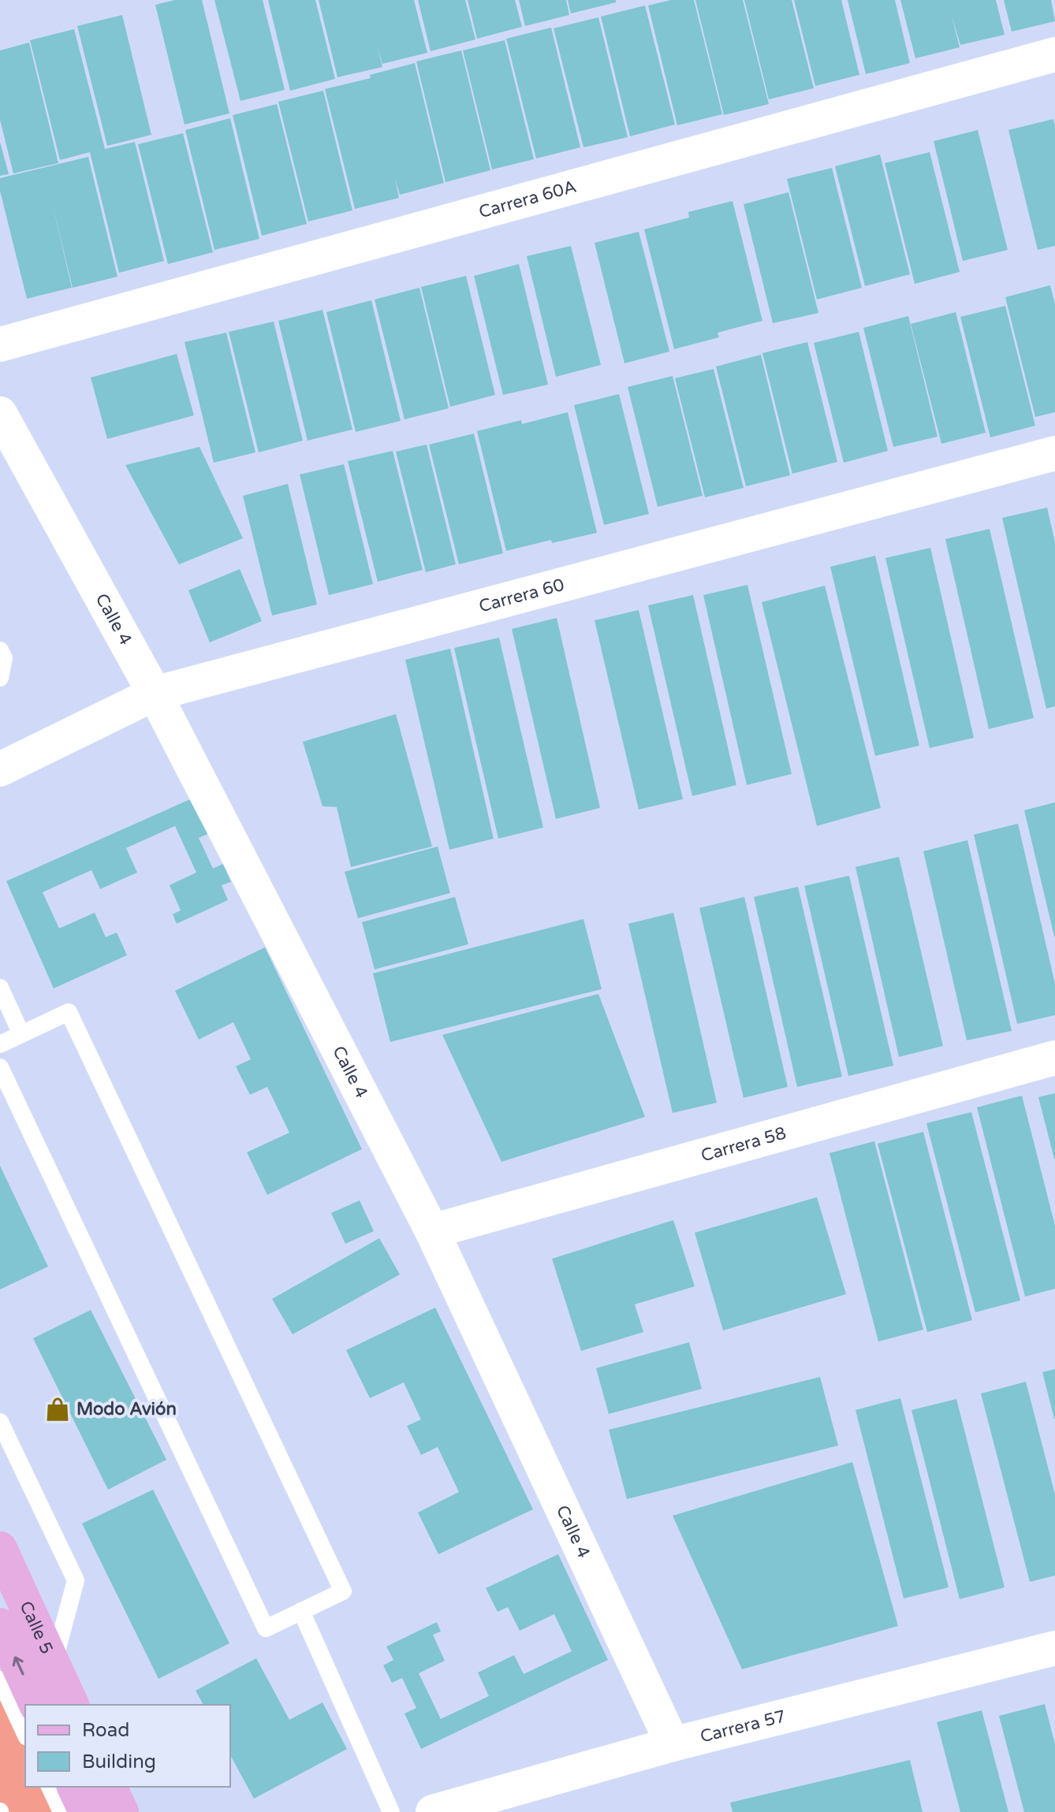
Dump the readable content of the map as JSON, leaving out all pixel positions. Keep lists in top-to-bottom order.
{
  "streets": {
    "main road": ["Calle 5"],
    "street": [
      "Carrera 60A",
      "Carrera 60",
      "Calle 4",
      "Carrera 58",
      "Carrera 57"
    ]
  },
  "crossings": [
    ["Carrera 60", "Calle 4"],
    ["Calle 4", "Carrera 58"],
    ["Calle 4", "Carrera 57"]
  ],
  "places": {
    "shop": ["Modo Avión"]
  },
  "legend": ["Road", "Building"]
}
